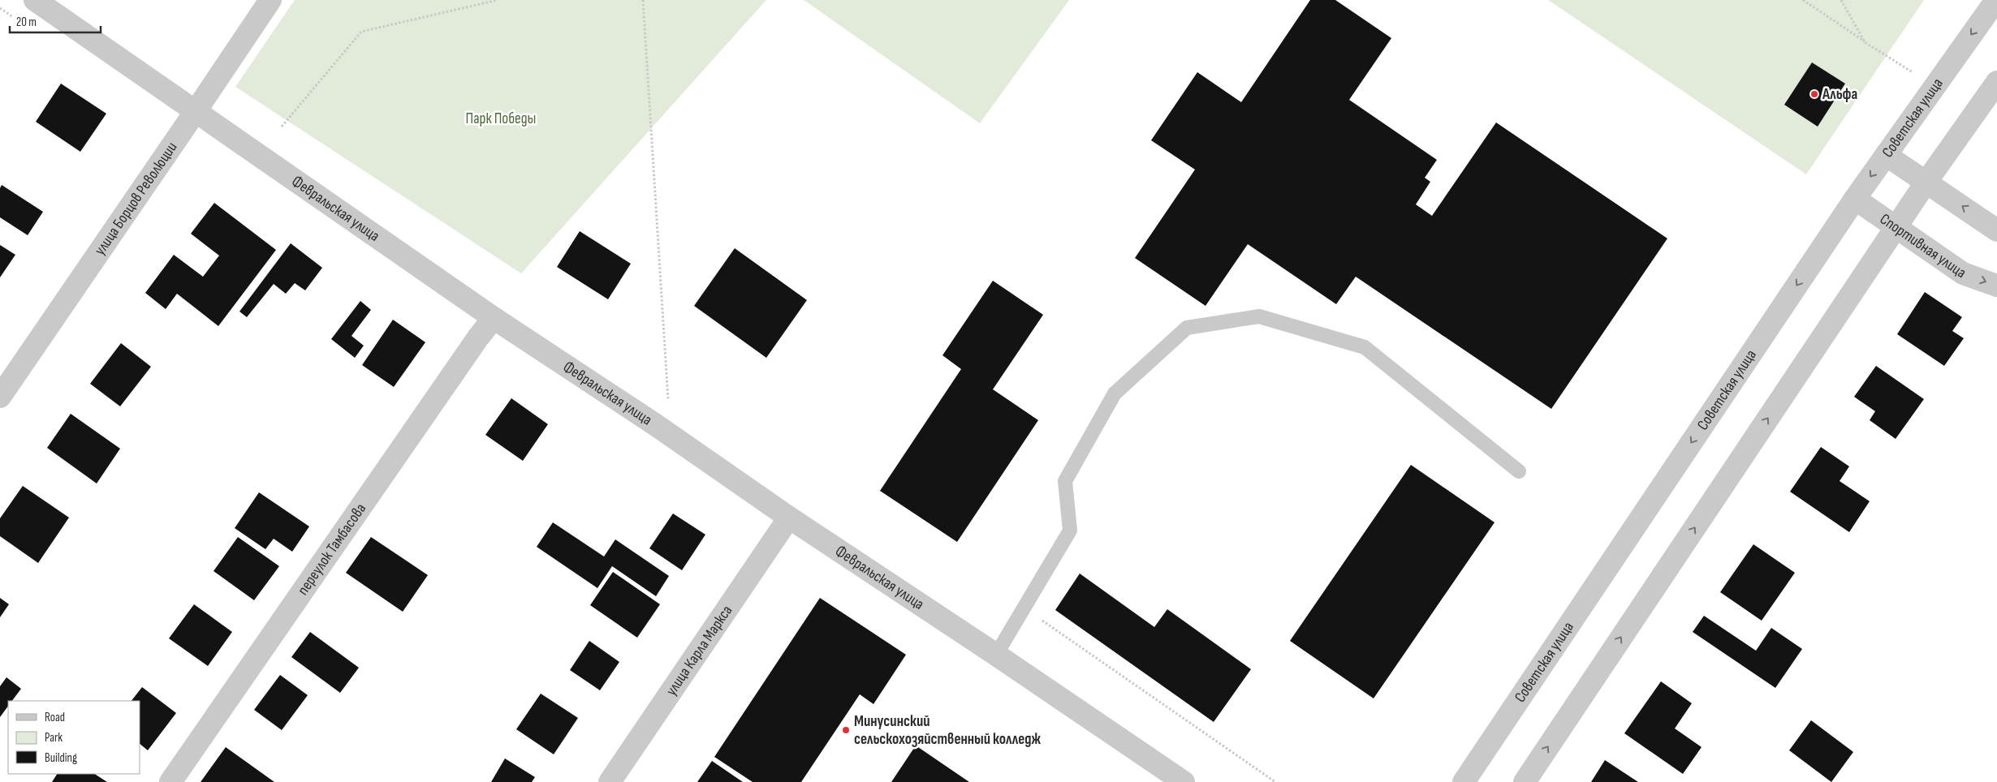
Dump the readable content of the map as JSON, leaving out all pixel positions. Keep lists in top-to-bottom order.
{
  "streets": {
    "street": [
      "Советская улица",
      "улица Борцов Революции",
      "Февральская улица",
      "Спортивная улица",
      "переулок Тамбасова",
      "улица Карла Маркса"
    ]
  },
  "crossings": [
    ["Советская улица", "Спортивная улица"],
    ["улица Борцов Революции", "Февральская улица"],
    ["Февральская улица", "переулок Тамбасова"],
    ["Февральская улица", "улица Карла Маркса"]
  ],
  "parks": ["Парк Победы"],
  "places": ["Альфа", "Минусинский сельскохозяйственный колледж"],
  "legend": ["Road", "Park", "Building"],
  "scale_bar": "20 m"
}
